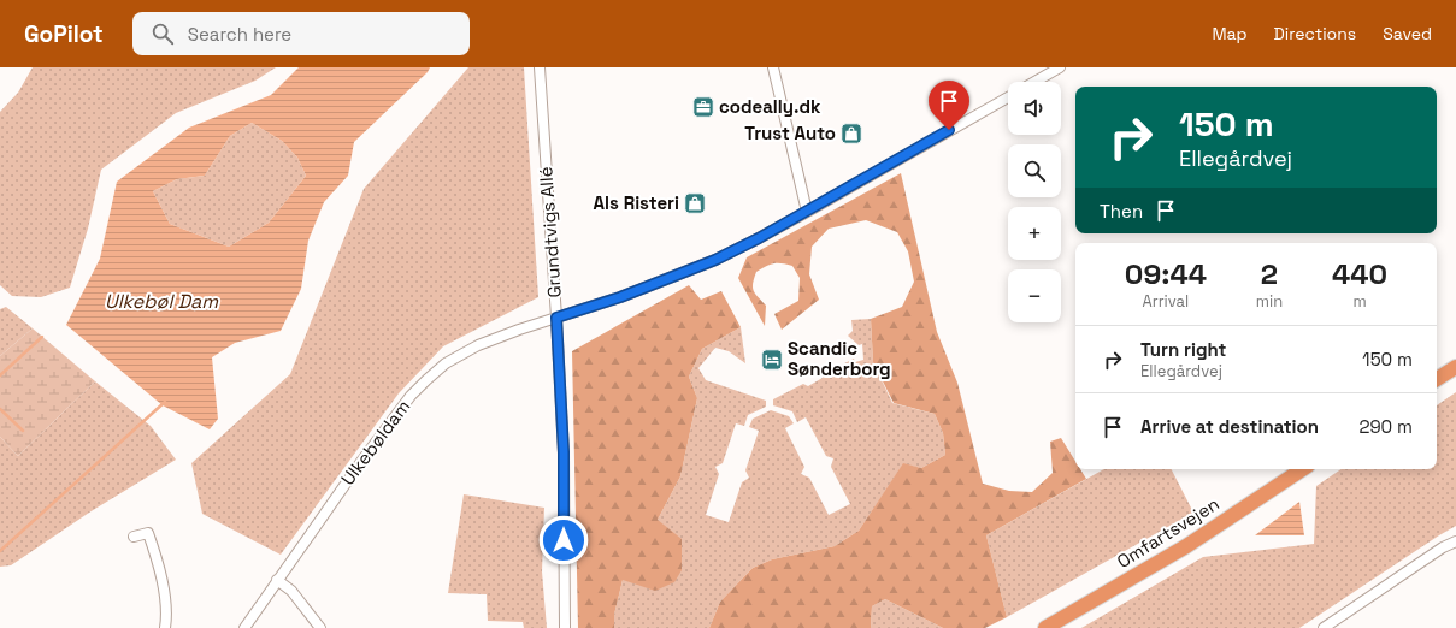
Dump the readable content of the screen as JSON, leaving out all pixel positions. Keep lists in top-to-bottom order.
{
  "streets": {
    "highway": ["Omfartsvejen"],
    "street": ["Grundtvigs Allé", "Ulkebøldam"]
  },
  "crossings": [
    ["Grundtvigs Allé", "Ulkebøldam"]
  ],
  "water": ["Ulkebøl Dam"],
  "places": {
    "office": ["codeally.dk"],
    "shop": ["Trust Auto", "Als Risteri"],
    "hotel": ["Scandic Sønderborg"]
  },
  "page": {
    "header": "GoPilot",
    "search": "Search here",
    "nav": ["Map", "Directions", "Saved"],
    "map_buttons": ["+", "−"],
    "turn": ["150 m", "Ellegårdvej"],
    "then": "Then",
    "eta": [
      "09:44",
      "Arrival",
      "2",
      "min",
      "440",
      "m"
    ],
    "list": [
      {
        "name": "Turn right",
        "note": "Ellegårdvej",
        "value": "150 m"
      },
      {
        "name": "Arrive at destination",
        "value": "290 m"
      }
    ]
  }
}
